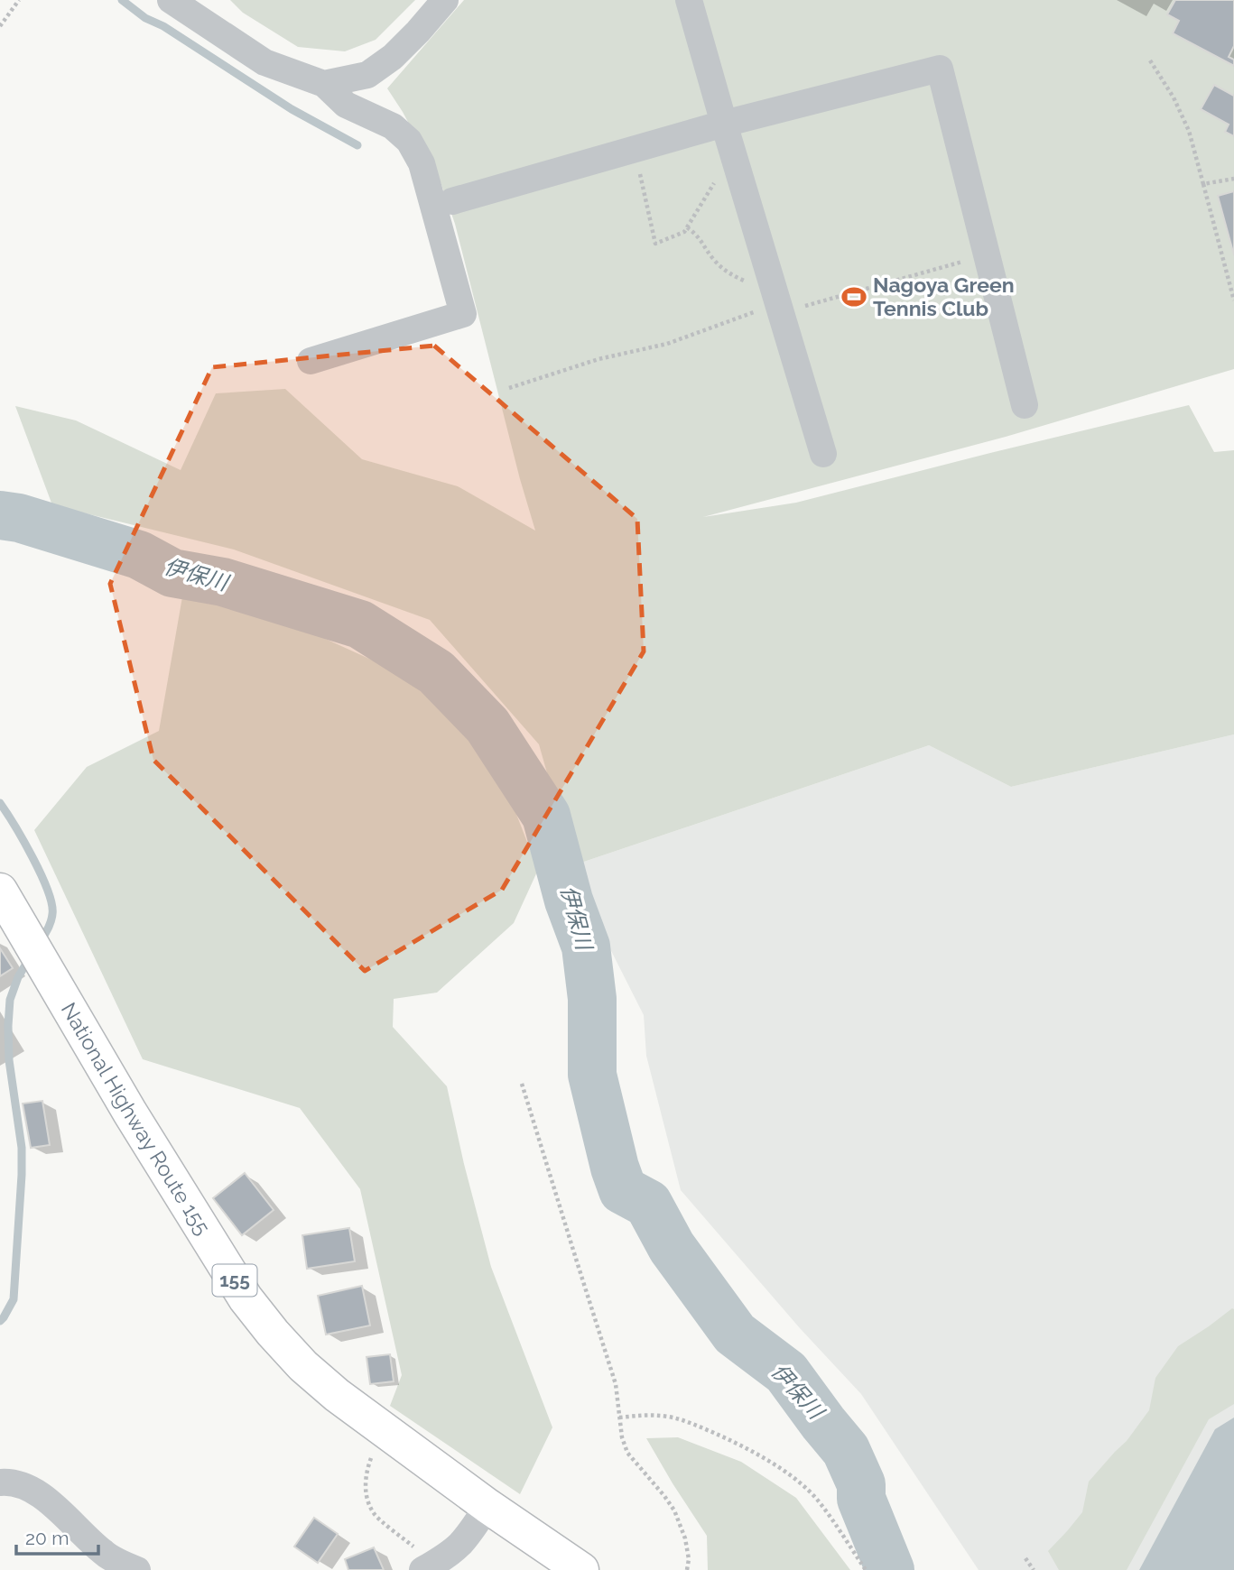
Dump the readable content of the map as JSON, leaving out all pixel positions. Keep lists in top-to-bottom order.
{
  "streets": {
    "highway": ["National Highway Route 155", "155"]
  },
  "water": ["伊保川"],
  "places": {
    "sports": ["Nagoya Green Tennis Club"]
  },
  "scale_bar": "20 m"
}
